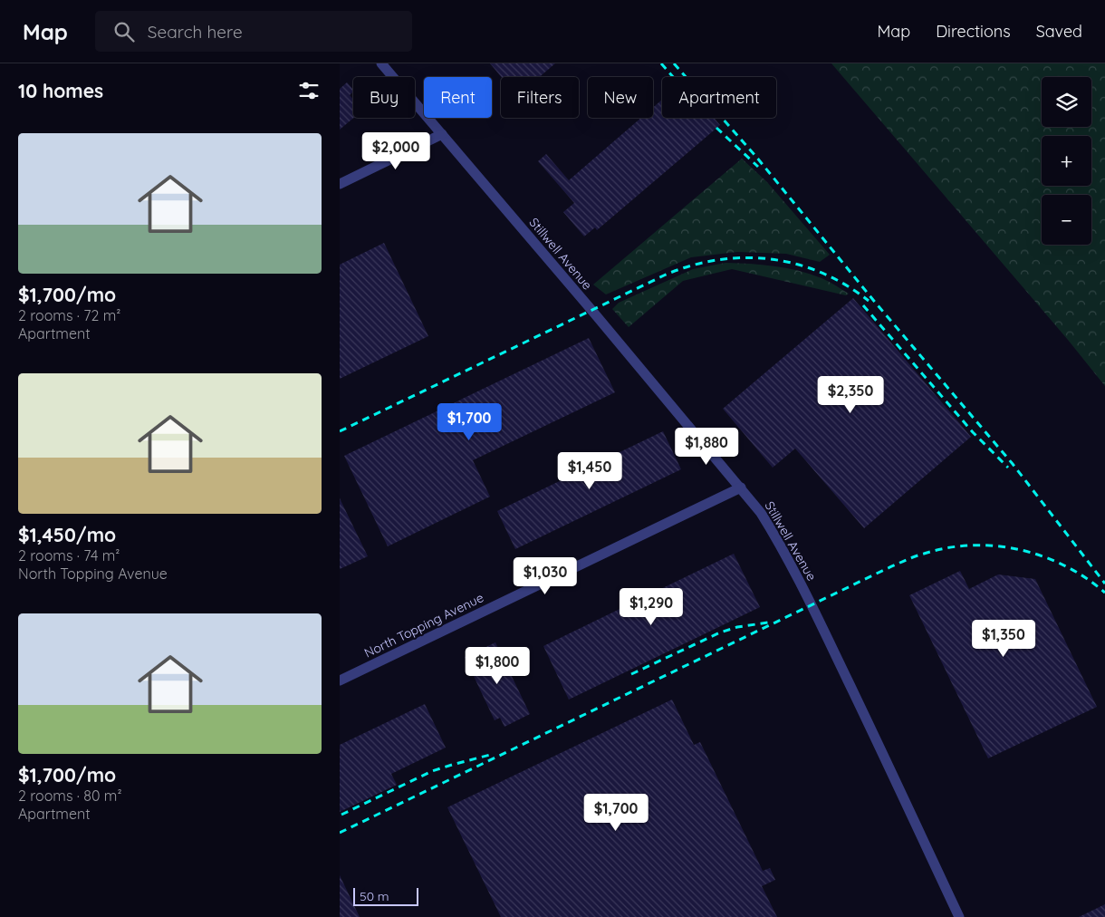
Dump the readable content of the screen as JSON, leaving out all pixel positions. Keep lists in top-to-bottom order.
{
  "streets": {
    "street": ["Stillwell Avenue", "North Topping Avenue"]
  },
  "crossings": [
    ["Stillwell Avenue", "North Topping Avenue"]
  ],
  "scale_bar": "50 m",
  "page": {
    "header": "Map",
    "search": "Search here",
    "nav": ["Map", "Directions", "Saved"],
    "heading": "10 homes",
    "map_buttons": ["+", "−"],
    "chip": [
      "Buy",
      "Rent",
      "Filters",
      "New",
      "Apartment"
    ],
    "list": [
      {
        "name": "$1,700/mo",
        "note": "2 rooms · 72 m² · Apartment"
      },
      {
        "name": "$1,450/mo",
        "note": "2 rooms · 74 m² · North Topping Avenue"
      },
      {
        "name": "$1,700/mo",
        "note": "2 rooms · 80 m² · Apartment"
      }
    ],
    "price": [
      "$2,000",
      "$2,350",
      "$1,700",
      "$1,880",
      "$1,450",
      "$1,030",
      "$1,290",
      "$1,350",
      "$1,800",
      "$1,700"
    ],
    "scale": "50 m"
  }
}
